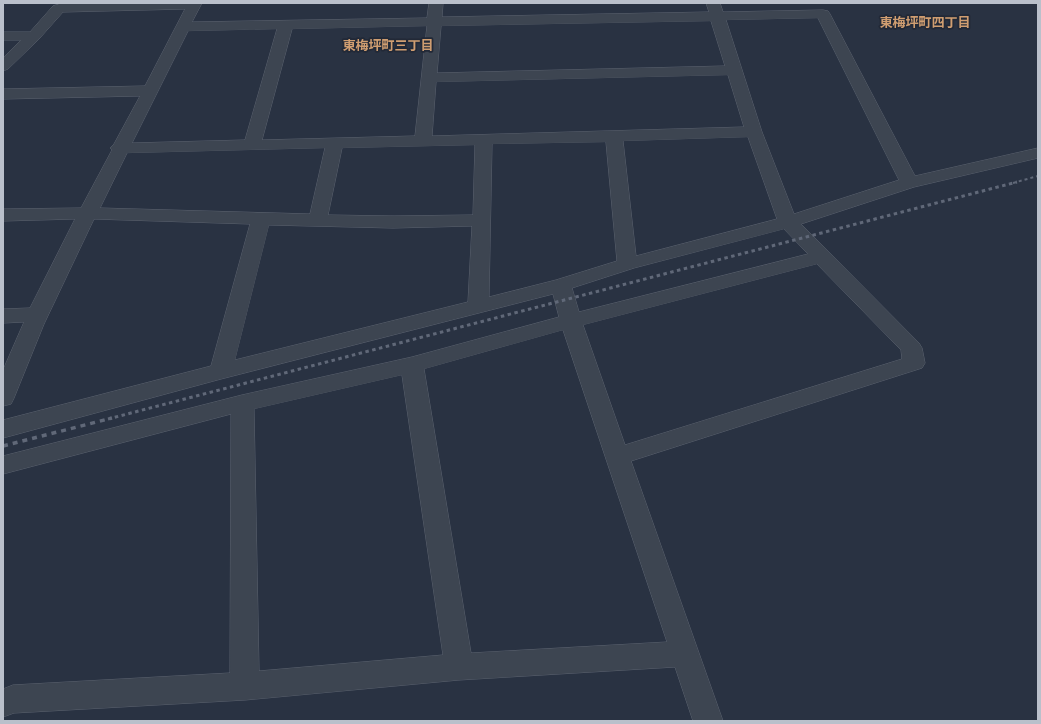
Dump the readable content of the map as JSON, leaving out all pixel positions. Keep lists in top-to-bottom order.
{
  "districts": ["東梅坪町四丁目", "東梅坪町三丁目"]
}
